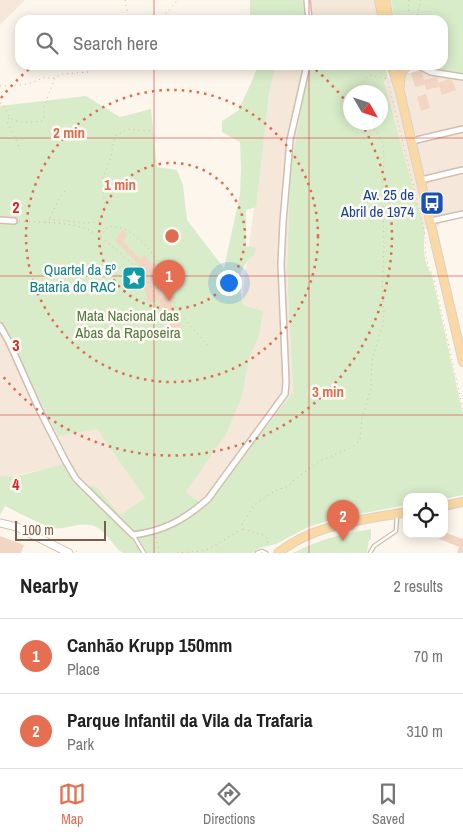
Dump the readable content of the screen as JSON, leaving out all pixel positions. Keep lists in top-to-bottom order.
{
  "parks": ["Mata Nacional das Abas da Raposeira"],
  "places": {
    "bus stop": ["Av. 25 de Abril de 1974"],
    "place": ["Quartel da 5º Bataria do RAC"]
  },
  "scale_bar": "100 m",
  "north": "bottom right",
  "page": {
    "search": "Search here",
    "pins": ["1", "2"],
    "scale": "100 m",
    "heading": ["Nearby", "2 results"],
    "list": [
      {
        "mark": "1",
        "name": "Canhão Krupp 150mm",
        "note": "Place",
        "value": "70 m"
      },
      {
        "mark": "2",
        "name": "Parque Infantil da Vila da Trafaria",
        "note": "Park",
        "value": "310 m"
      }
    ],
    "nav": ["Map", "Directions", "Saved"]
  },
  "grid": {
    "rows": ["2", "3", "4"]
  },
  "rings": ["2 min", "1 min", "3 min"]
}
